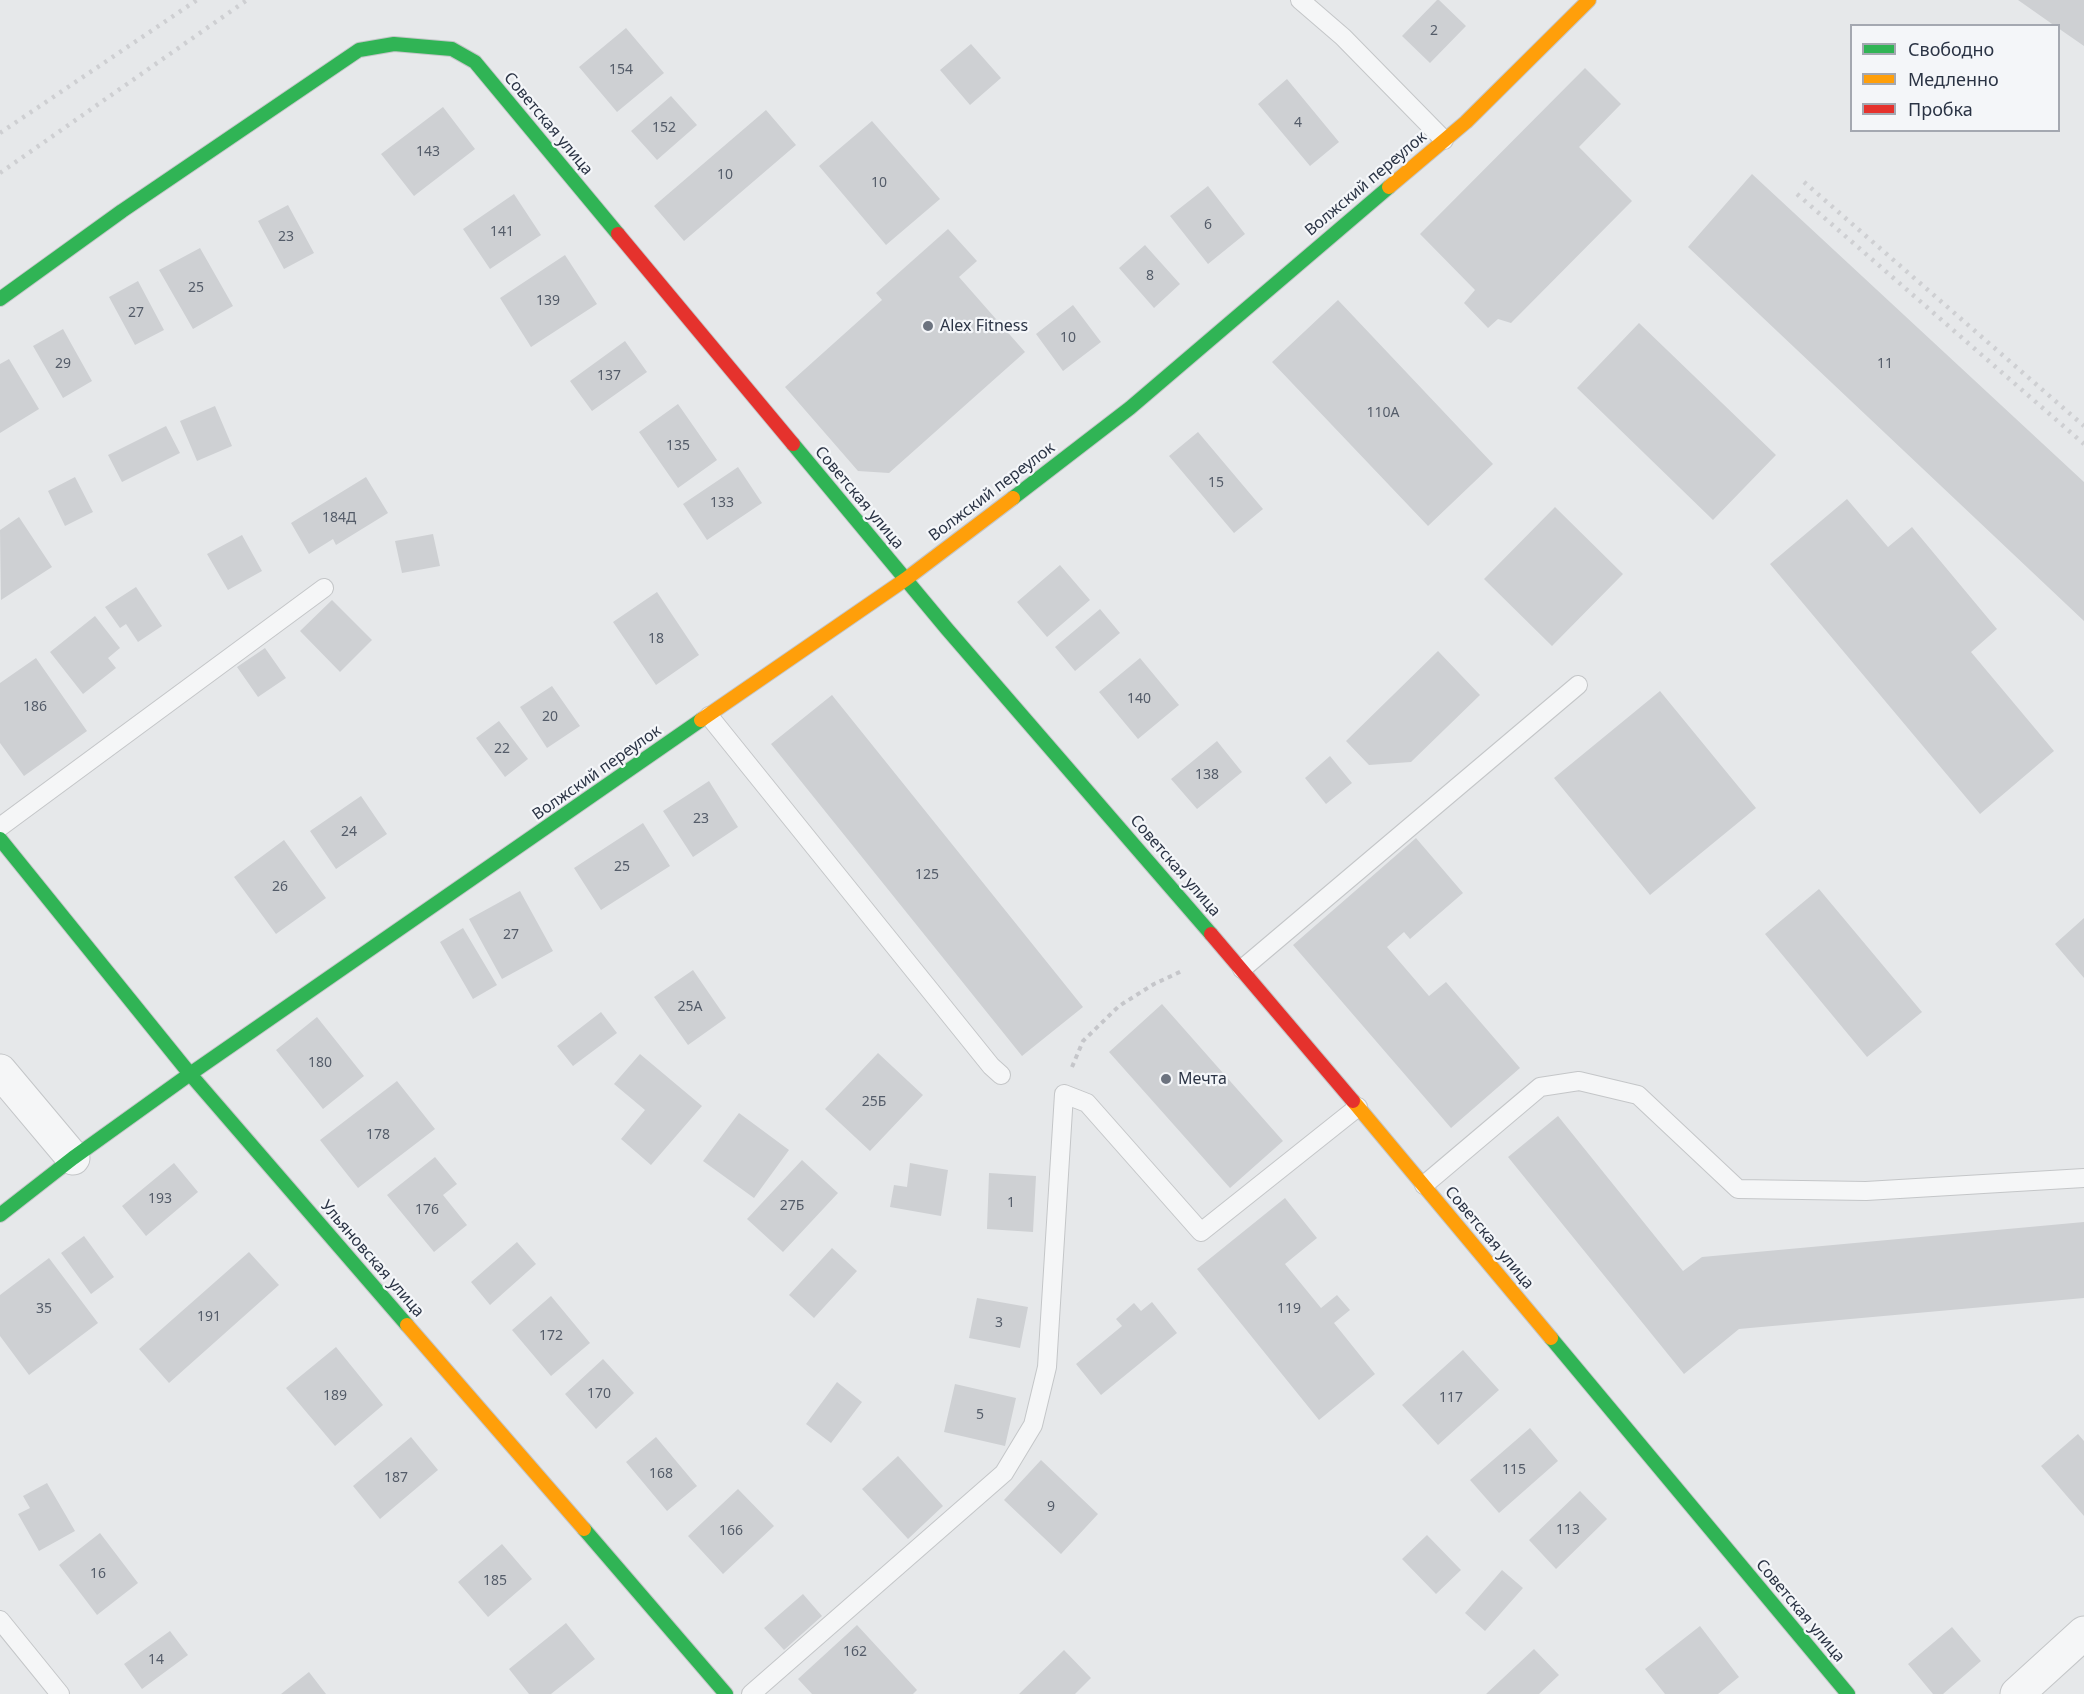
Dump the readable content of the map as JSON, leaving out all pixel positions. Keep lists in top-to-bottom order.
{
  "streets": {
    "street": ["Советская улица", "Волжский переулок", "Ульяновская улица"]
  },
  "crossings": [
    ["Советская улица", "Волжский переулок"],
    ["Волжский переулок", "Ульяновская улица"]
  ],
  "places": ["Alex Fitness", "Мечта"],
  "house_numbers": [
    "2",
    "154",
    "4",
    "152",
    "143",
    "10",
    "10",
    "6",
    "141",
    "23",
    "8",
    "25",
    "139",
    "27",
    "10",
    "29",
    "11",
    "137",
    "110А",
    "135",
    "15",
    "133",
    "184Д",
    "18",
    "140",
    "186",
    "20",
    "22",
    "138",
    "23",
    "24",
    "25",
    "125",
    "26",
    "27",
    "25А",
    "180",
    "25Б",
    "178",
    "193",
    "1",
    "27Б",
    "176",
    "35",
    "119",
    "191",
    "3",
    "172",
    "170",
    "189",
    "117",
    "5",
    "115",
    "168",
    "187",
    "9",
    "113",
    "166",
    "16",
    "185",
    "162",
    "14"
  ],
  "legend": ["Свободно", "Медленно", "Пробка"]
}
